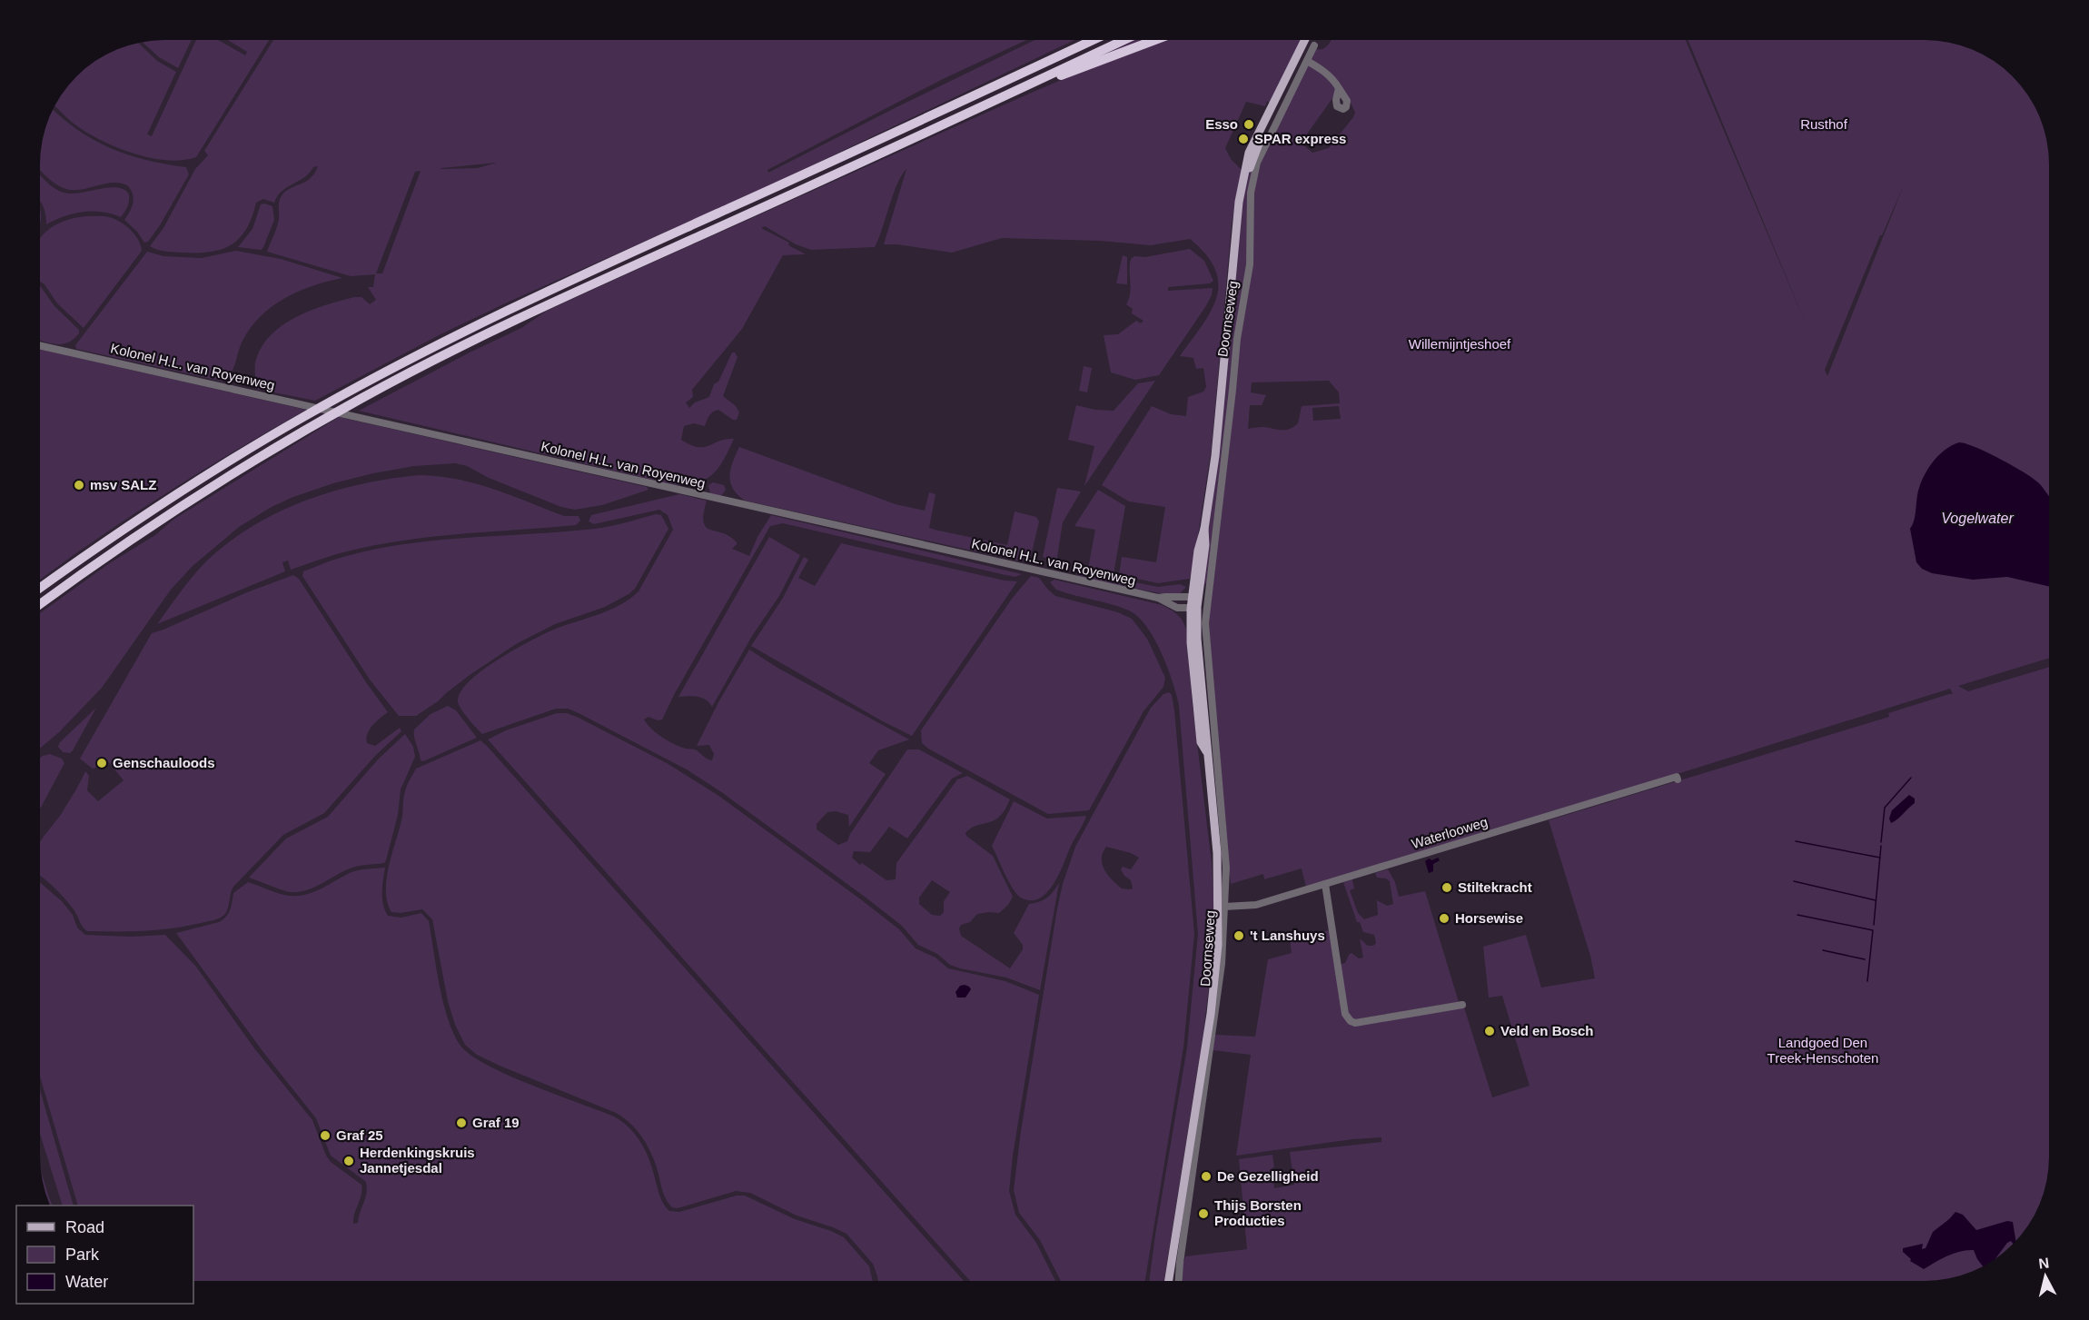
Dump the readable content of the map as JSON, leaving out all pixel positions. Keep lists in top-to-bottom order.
{
  "streets": {
    "main road": ["Doornseweg"],
    "street": ["Kolonel H.L. van Royenweg", "Waterlooweg"]
  },
  "crossings": [
    ["Doornseweg", "Kolonel H.L. van Royenweg"],
    ["Doornseweg", "Waterlooweg"]
  ],
  "water": ["Vogelwater"],
  "parks": ["Rusthof", "Willemijntjeshoef", "Landgoed Den Treek-Henschoten"],
  "places": [
    "Esso",
    "SPAR express",
    "msv SALZ",
    "Genschauloods",
    "Stiltekracht",
    "Horsewise",
    "'t Lanshuys",
    "Veld en Bosch",
    "Graf 19",
    "Graf 25",
    "Herdenkingskruis Jannetjesdal",
    "De Gezelligheid",
    "Thijs Borsten Producties"
  ],
  "legend": ["Road", "Park", "Water"],
  "north": "top"
}
